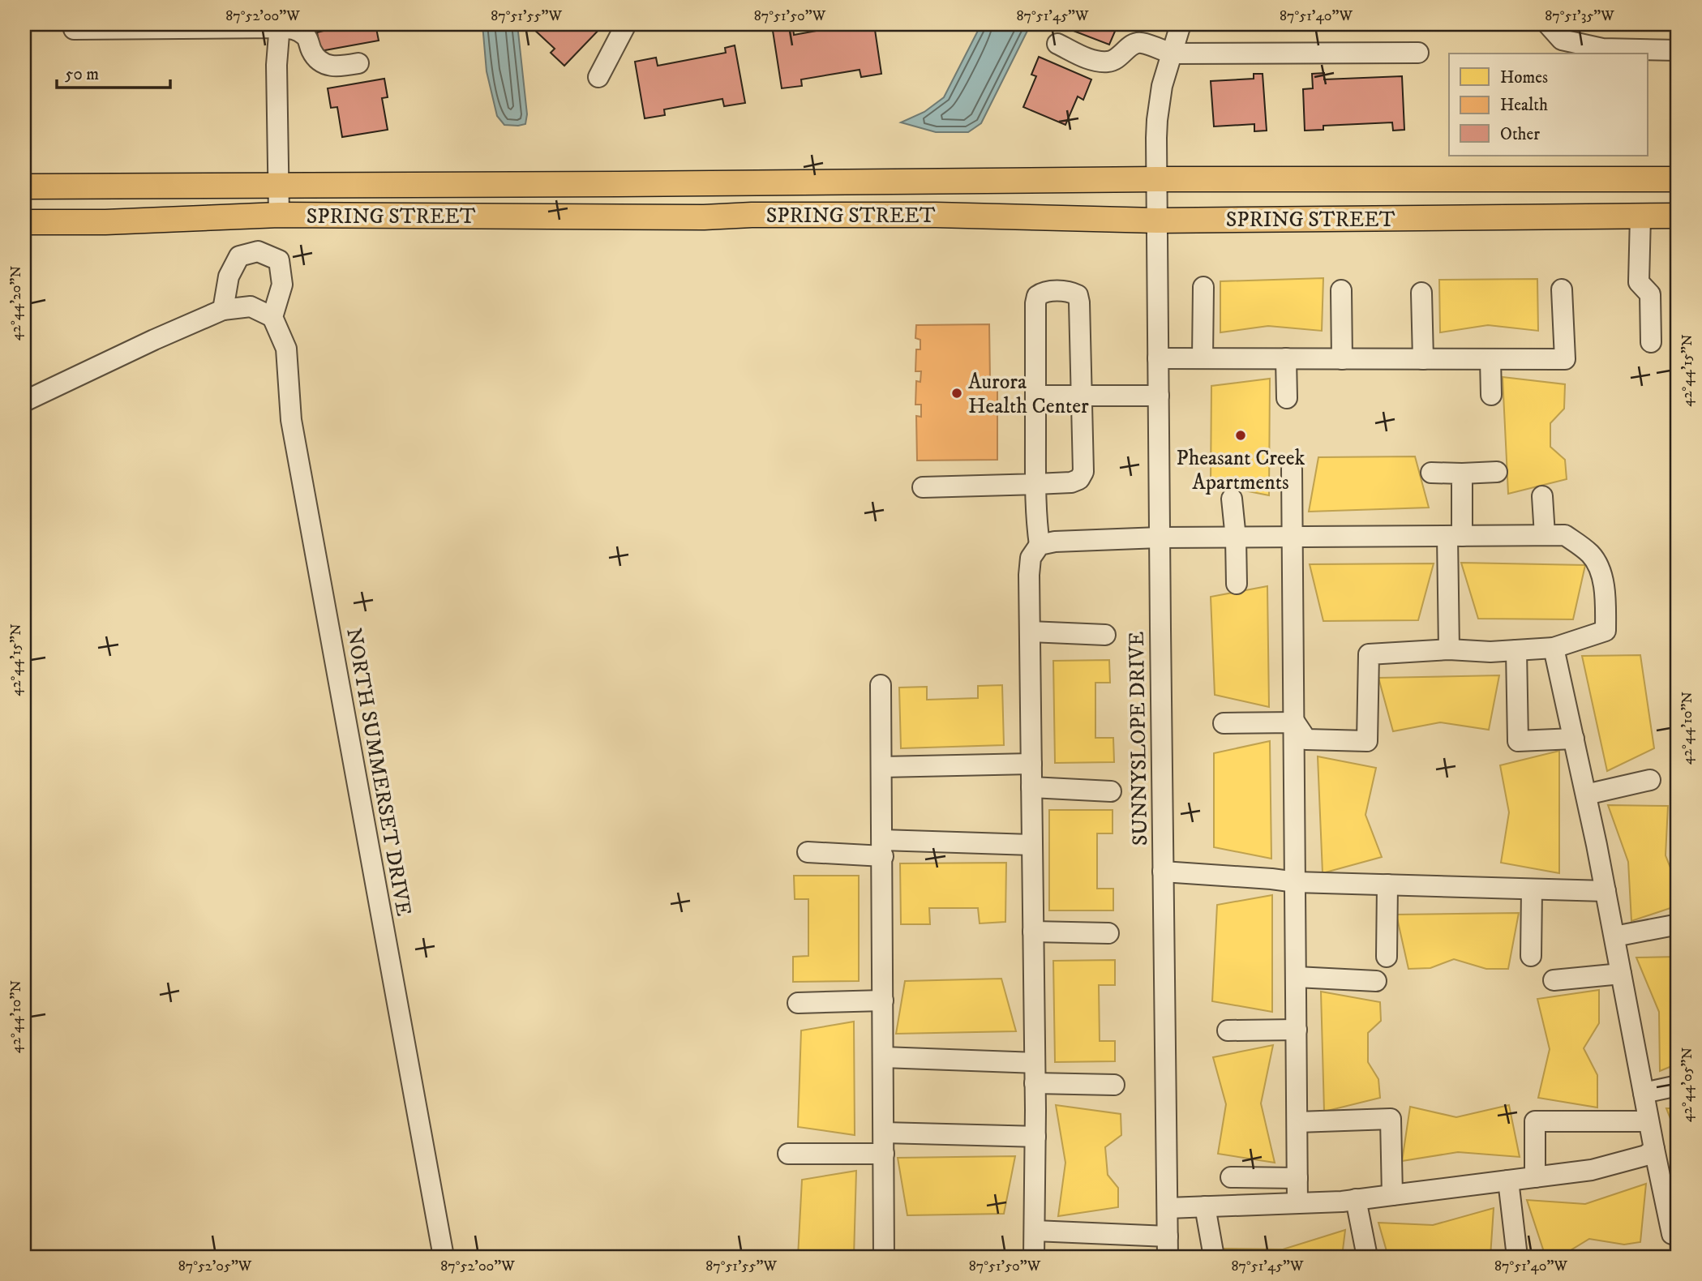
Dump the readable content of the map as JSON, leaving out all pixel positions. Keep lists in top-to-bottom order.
{
  "streets": {
    "main road": ["SPRING STREET"],
    "street": ["SUNNYSLOPE DRIVE", "NORTH SUMMERSET DRIVE"]
  },
  "crossings": [
    ["SPRING STREET", "SUNNYSLOPE DRIVE"]
  ],
  "places": ["Aurora Health Center", "Pheasant Creek Apartments"],
  "legend": ["Homes", "Health", "Other"],
  "scale_bar": "50 m",
  "coordinates": [
    "87°52'00\"W",
    "87°51'55\"W",
    "87°51'50\"W",
    "87°51'45\"W",
    "87°51'40\"W",
    "87°51'35\"W",
    "42°44'20\"N",
    "42°44'15\"N",
    "42°44'10\"N",
    "42°44'05\"N",
    "87°52'05\"W"
  ]
}
